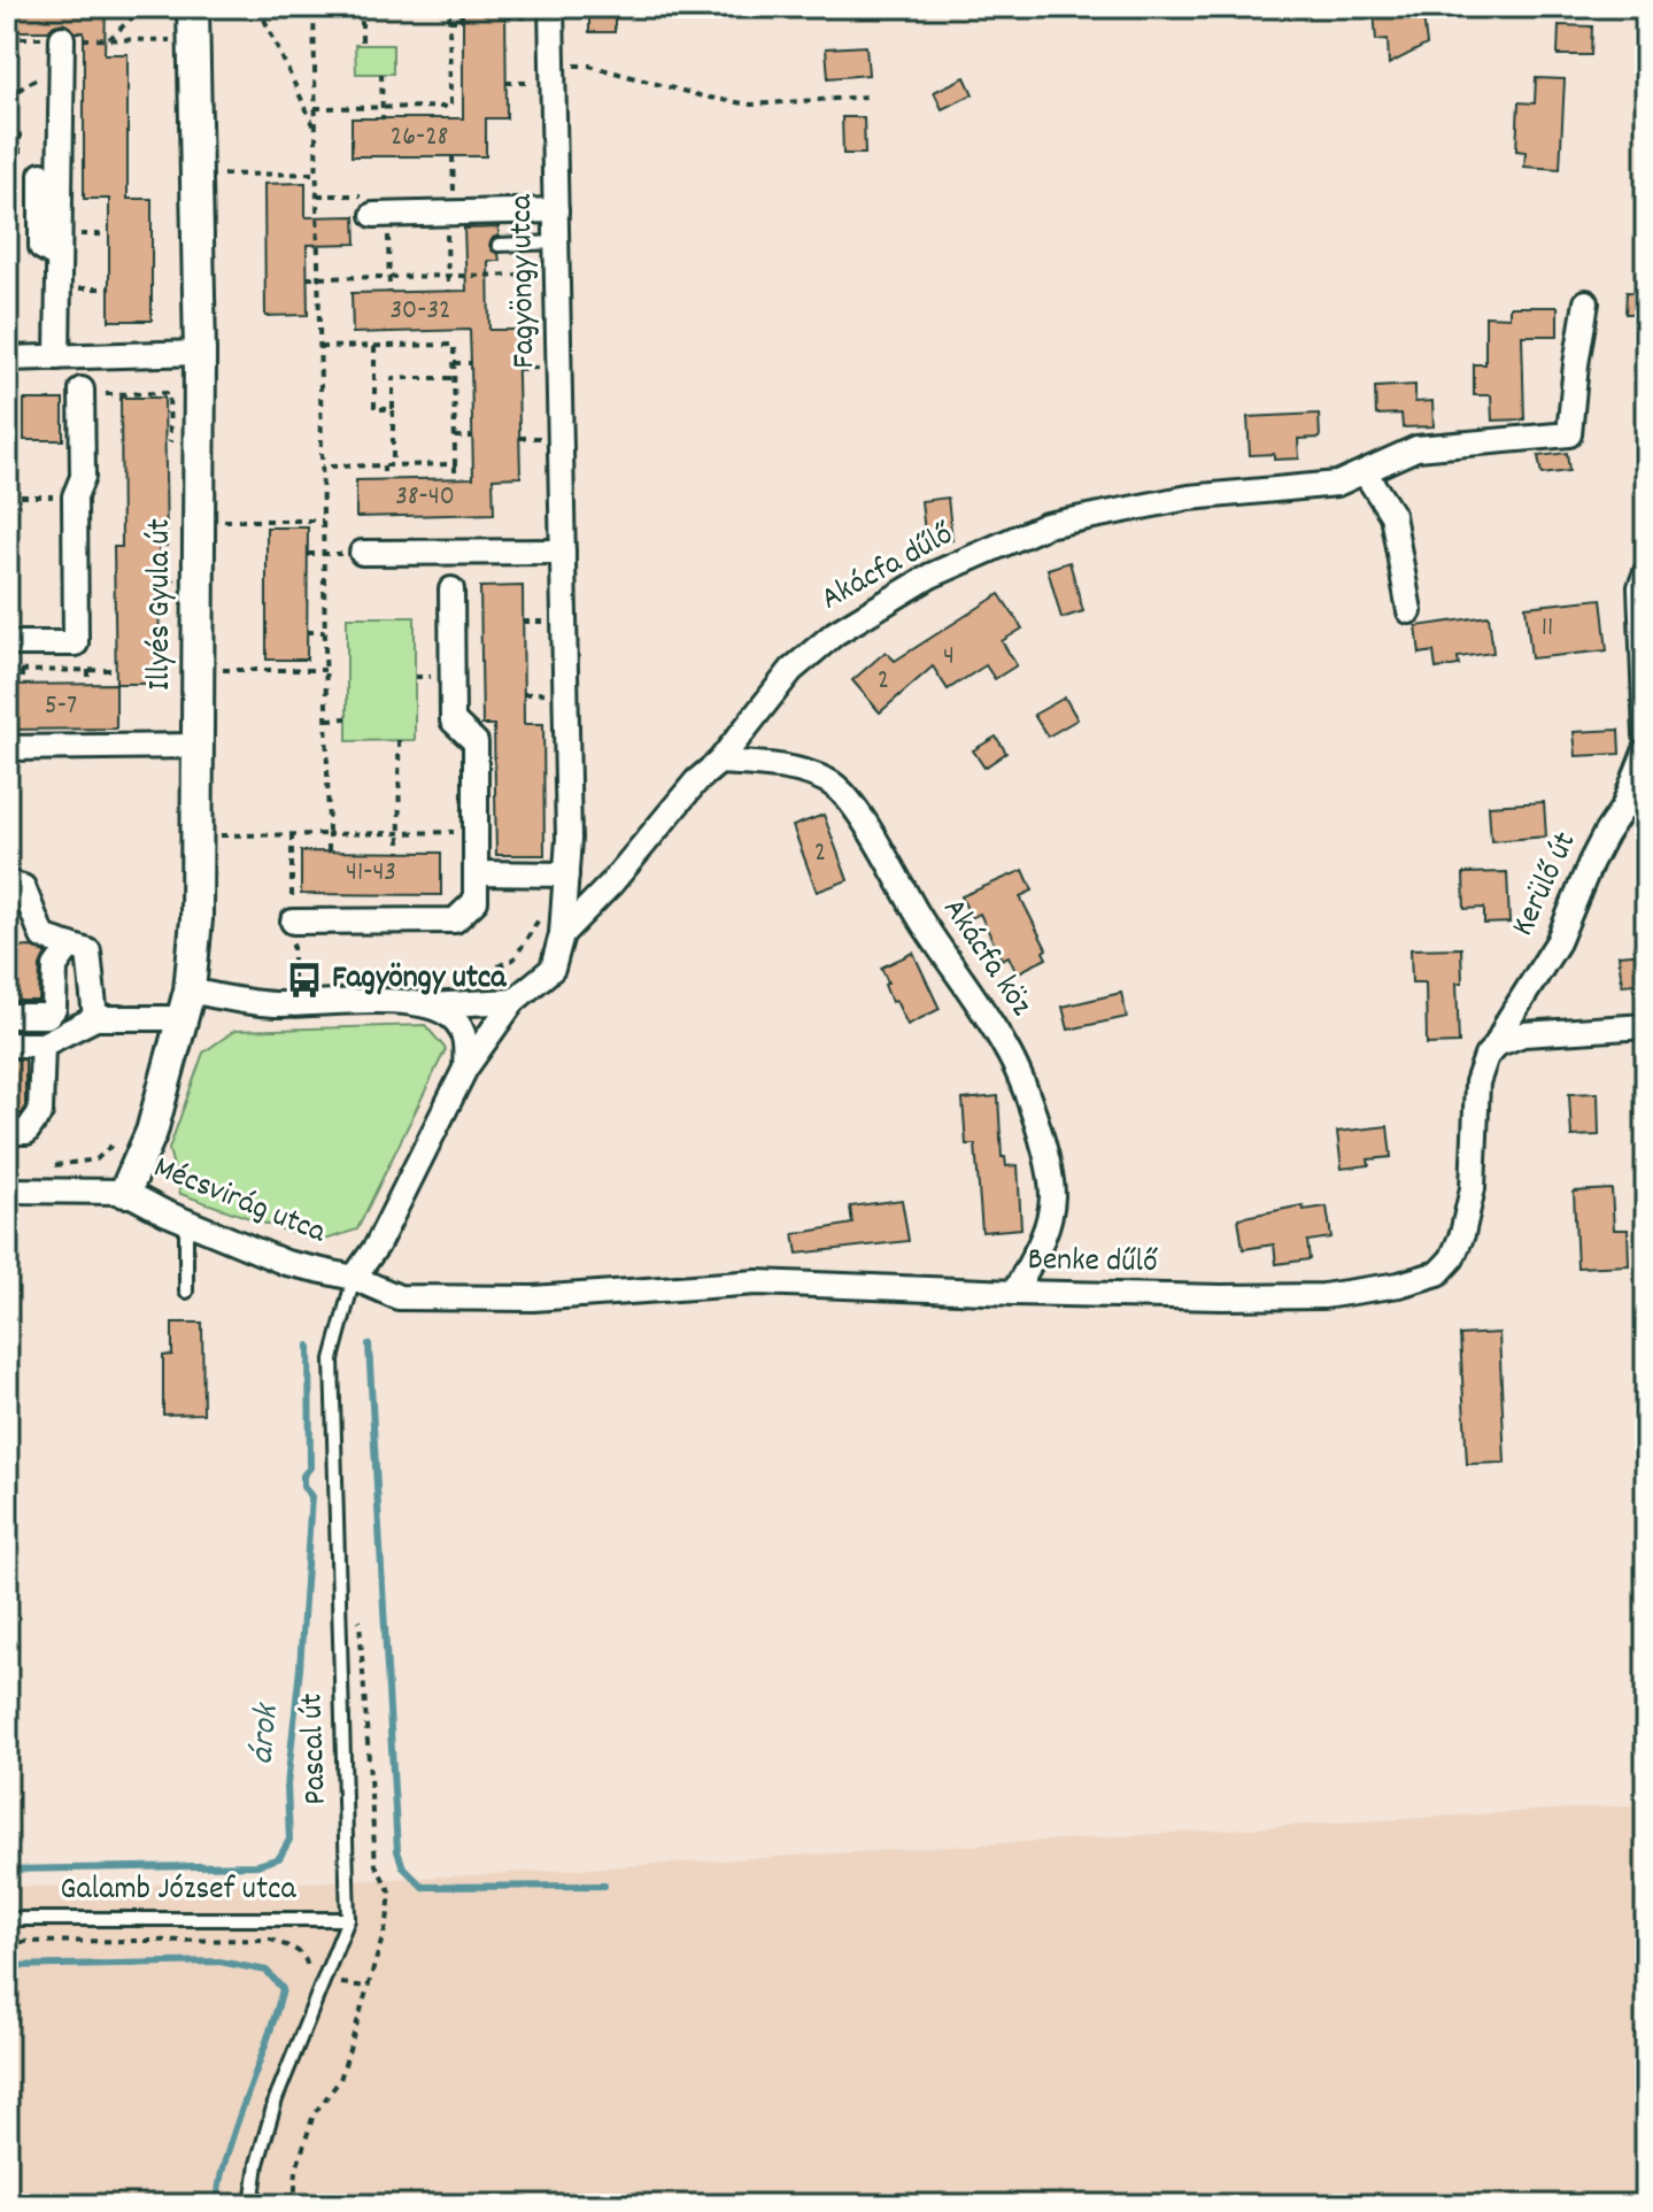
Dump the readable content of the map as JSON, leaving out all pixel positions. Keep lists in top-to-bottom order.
{
  "streets": {
    "street": [
      "Fagyöngy utca",
      "Akácfa dűlő",
      "Illyés Gyula út",
      "Kerülő út",
      "Akácfa köz",
      "Mécsvirág utca",
      "Benke dűlő"
    ],
    "lane": ["Pascal út", "Galamb József utca"]
  },
  "crossings": [
    ["Fagyöngy utca", "Akácfa dűlő"],
    ["Fagyöngy utca", "Mécsvirág utca"],
    ["Akácfa dűlő", "Akácfa köz"],
    ["Illyés Gyula út", "Mécsvirág utca"],
    ["Kerülő út", "Benke dűlő"],
    ["Akácfa köz", "Benke dűlő"],
    ["Mécsvirág utca", "Benke dűlő"],
    ["Mécsvirág utca", "Pascal út"],
    ["Benke dűlő", "Pascal út"],
    ["Pascal út", "Galamb József utca"]
  ],
  "water": ["árok"],
  "places": {
    "bus stop": ["Fagyöngy utca"]
  },
  "house_numbers": [
    "26-28",
    "30-32",
    "38-40",
    "11",
    "4",
    "2",
    "5-7",
    "2",
    "41-43"
  ]
}
